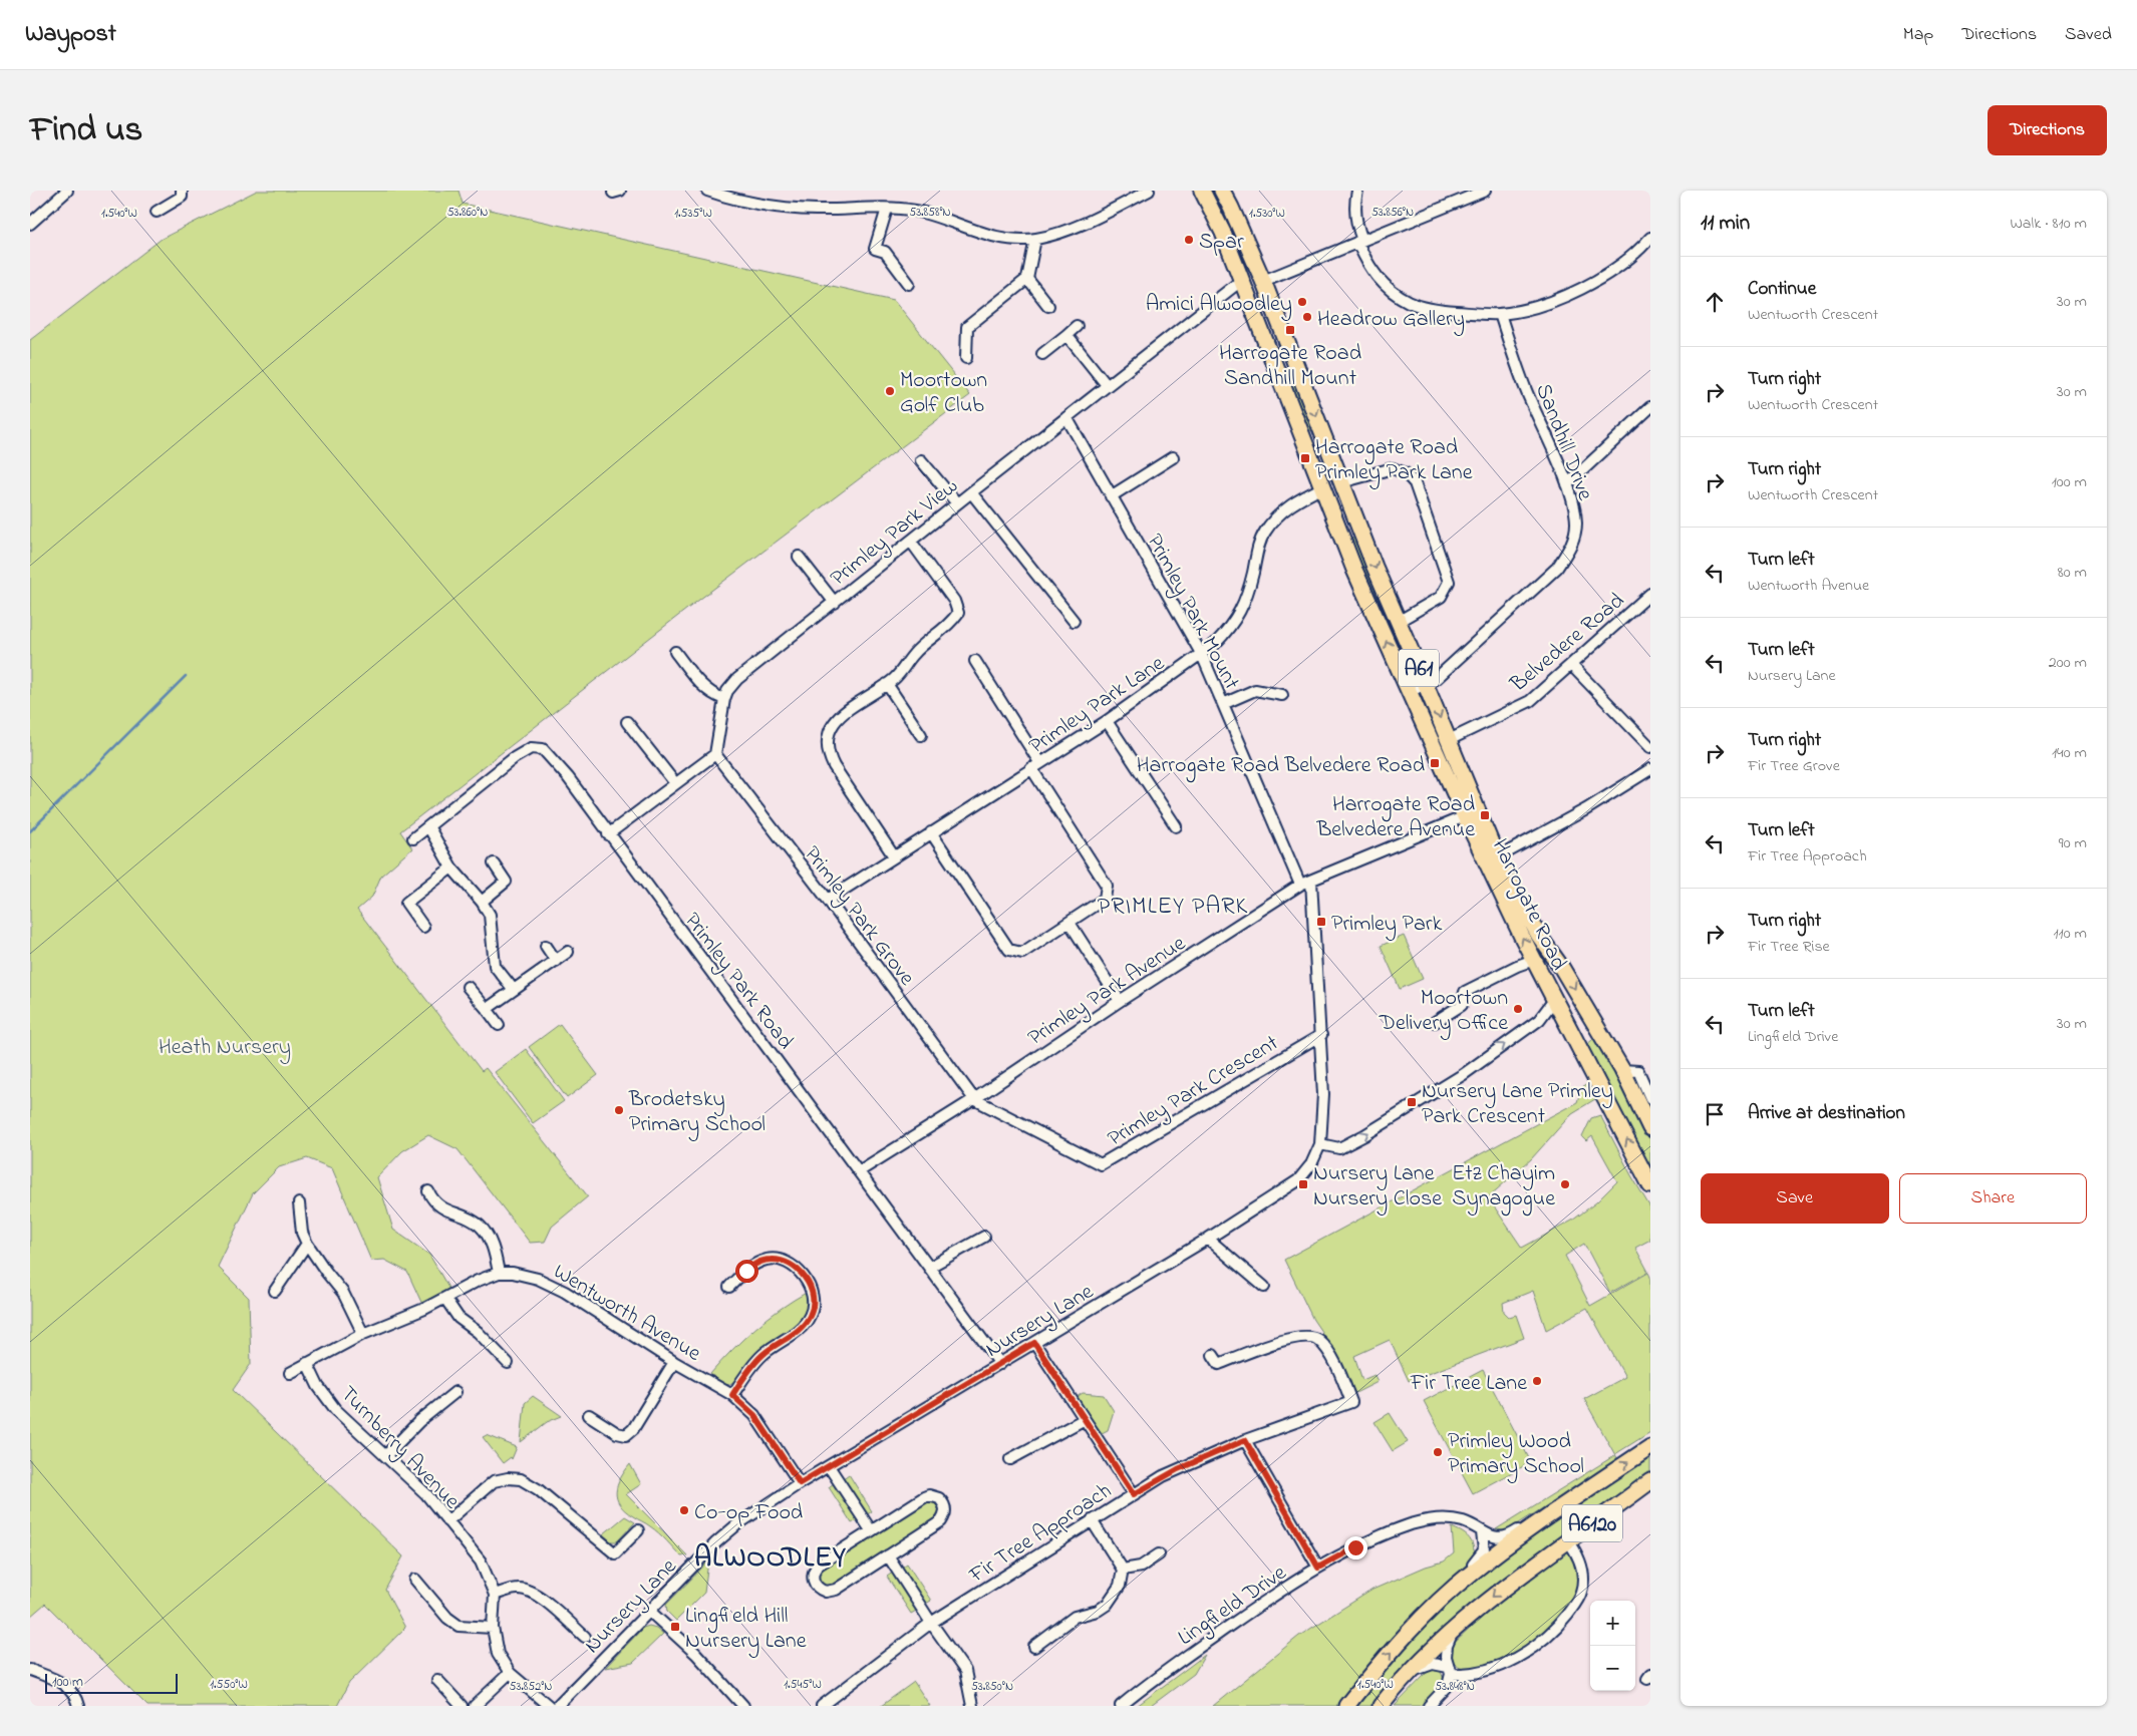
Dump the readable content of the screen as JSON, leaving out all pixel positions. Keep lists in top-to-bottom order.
{
  "streets": {
    "highway": ["A61", "Harrogate Road", "A6120"],
    "street": [
      "Sandhill Drive",
      "Primley Park View",
      "Primley Park Mount",
      "Belvedere Road",
      "Primley Park Lane",
      "Primley Park Grove",
      "Primley Park Road",
      "Primley Park Avenue",
      "Primley Park Crescent",
      "Wentworth Avenue",
      "Nursery Lane",
      "Turnberry Avenue",
      "Fir Tree Approach",
      "Lingfield Drive"
    ]
  },
  "crossings": [
    ["Sandhill Drive", "Harrogate Road"],
    ["Primley Park View", "Primley Park Mount"],
    ["Primley Park View", "Harrogate Road"],
    ["Primley Park View", "Primley Park Grove"],
    ["Primley Park Mount", "Primley Park Lane"],
    ["Primley Park Mount", "Primley Park Avenue"],
    ["Belvedere Road", "Harrogate Road"],
    ["Primley Park Lane", "Harrogate Road"],
    ["Primley Park Lane", "Primley Park Grove"],
    ["Harrogate Road", "Primley Park Avenue"],
    ["Primley Park Grove", "Primley Park Avenue"],
    ["Primley Park Grove", "Primley Park Crescent"],
    ["Primley Park Road", "Primley Park Avenue"],
    ["Primley Park Road", "Nursery Lane"],
    ["Primley Park Avenue", "Primley Park Crescent"],
    ["Wentworth Avenue", "Nursery Lane"],
    ["Wentworth Avenue", "Turnberry Avenue"],
    ["A6120", "Lingfield Drive"]
  ],
  "districts": ["PRIMLEY PARK", "ALWOODLEY"],
  "parks": ["Heath Nursery"],
  "places": {
    "other": [
      "Spar",
      "Amici Alwoodley",
      "Headrow Gallery",
      "Moortown Golf Club",
      "Moortown Delivery Office",
      "Brodetsky Primary School",
      "Etz Chayim Synagogue",
      "Fir Tree Lane",
      "Primley Wood Primary School",
      "Co-op Food"
    ],
    "transit": [
      "Harrogate Road Sandhill Mount",
      "Harrogate Road Primley Park Lane",
      "Harrogate Road Belvedere Road",
      "Harrogate Road Belvedere Avenue",
      "Primley Park",
      "Nursery Lane Primley Park Crescent",
      "Nursery Lane Nursery Close",
      "Lingfield Hill Nursery Lane"
    ]
  },
  "scale_bar": "100 m",
  "page": {
    "header": "Waypost",
    "nav": ["Map", "Directions", "Saved"],
    "title": "Find us",
    "buttons": [
      "Directions",
      ["Save", "Share"]
    ],
    "heading": ["11 min", "Walk · 810 m"],
    "list": [
      ["Continue", "Wentworth Crescent", "30 m"],
      ["Turn right", "Wentworth Crescent", "30 m"],
      ["Turn right", "Wentworth Crescent", "100 m"],
      ["Turn left", "Wentworth Avenue", "80 m"],
      ["Turn left", "Nursery Lane", "200 m"],
      ["Turn right", "Fir Tree Grove", "140 m"],
      ["Turn left", "Fir Tree Approach", "90 m"],
      ["Turn right", "Fir Tree Rise", "110 m"],
      ["Turn left", "Lingfield Drive", "30 m"],
      "Arrive at destination"
    ],
    "map_buttons": ["+", "−"],
    "scale": "100 m"
  },
  "coordinates": [
    "53.860°N",
    "53.858°N",
    "53.856°N",
    "1.540°W",
    "1.535°W",
    "1.530°W",
    "1.550°W",
    "1.545°W",
    "53.852°N",
    "53.850°N",
    "53.848°N"
  ]
}
